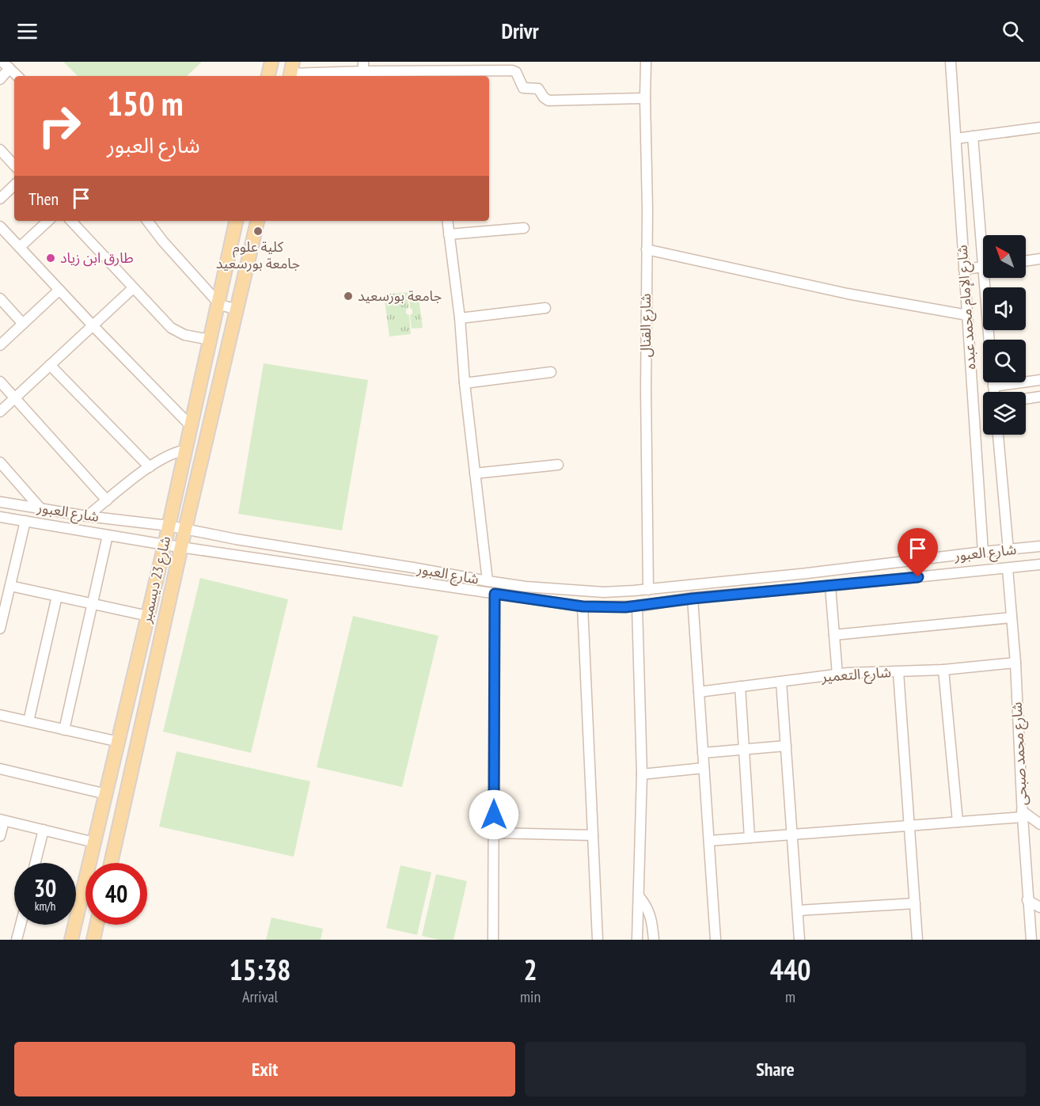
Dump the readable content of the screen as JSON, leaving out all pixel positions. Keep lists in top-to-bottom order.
{
  "streets": {
    "main road": ["شارع 23 ديسمبر"],
    "street": [
      "شارع الإمام محمد عبده",
      "شارع القنال",
      "شارع العبور",
      "شارع التعمير",
      "شارع محمد صبحى"
    ]
  },
  "crossings": [
    ["شارع الإمام محمد عبده", "شارع العبور"],
    ["شارع القنال", "شارع العبور"],
    ["شارع العبور", "شارع 23 ديسمبر"],
    ["شارع العبور", "شارع محمد صبحى"],
    ["شارع التعمير", "شارع محمد صبحى"]
  ],
  "places": ["كلية علوم جامعة بورسعيد", "طارق ابن زياد", "جامعة بورسعيد"],
  "north": "top left",
  "page": {
    "header": "Drivr",
    "turn": ["150 m", "شارع العبور"],
    "then": "Then",
    "speed": "30 km/h",
    "limit": "40",
    "eta": [
      "15:38",
      "Arrival",
      "2",
      "min",
      "440",
      "m"
    ],
    "buttons": ["Exit", "Share"]
  }
}
